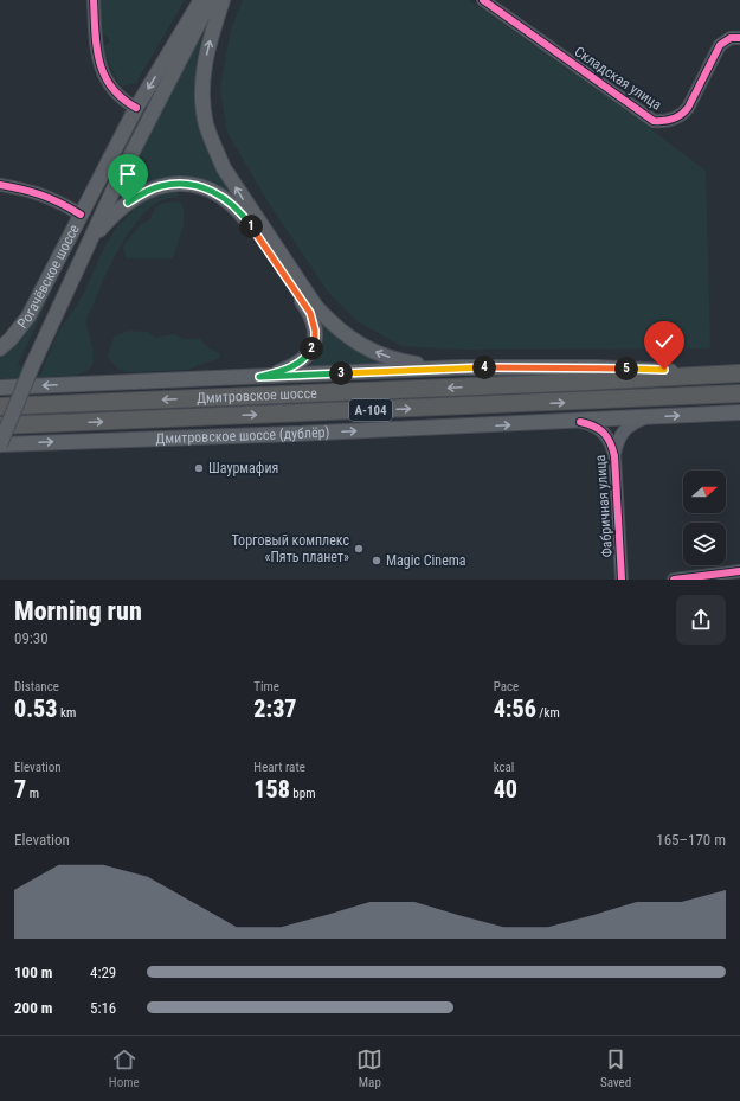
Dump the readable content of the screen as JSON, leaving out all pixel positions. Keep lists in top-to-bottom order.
{
  "streets": {
    "highway": ["Дмитровское шоссе", "А-104"],
    "main road": ["Рогачёвское шоссе", "Дмитровское шоссе (дублёр)"],
    "street": ["Складская улица", "Фабричная улица"]
  },
  "crossings": [
    ["Дмитровское шоссе (дублёр)", "Фабричная улица"]
  ],
  "places": ["Шаурмафия", "Торговый комплекс «Пять планет»", "Magic Cinema"],
  "north": "right",
  "page": {
    "pins": [
      "1",
      "2",
      "4",
      "5",
      "3"
    ],
    "heading": ["Morning run", "09:30"],
    "stats": [
      ["Distance", "0.53 km"],
      ["Time", "2:37"],
      ["Pace", "4:56 /km"],
      ["Elevation", "7 m"],
      ["Heart rate", "158 bpm"],
      ["kcal", "40"]
    ],
    "chart": ["Elevation", "165–170 m"],
    "list": [
      {
        "name": "100 m",
        "note": "4:29"
      },
      {
        "name": "200 m",
        "note": "5:16"
      }
    ],
    "tabs": ["Home", "Map", "Saved"]
  }
}
